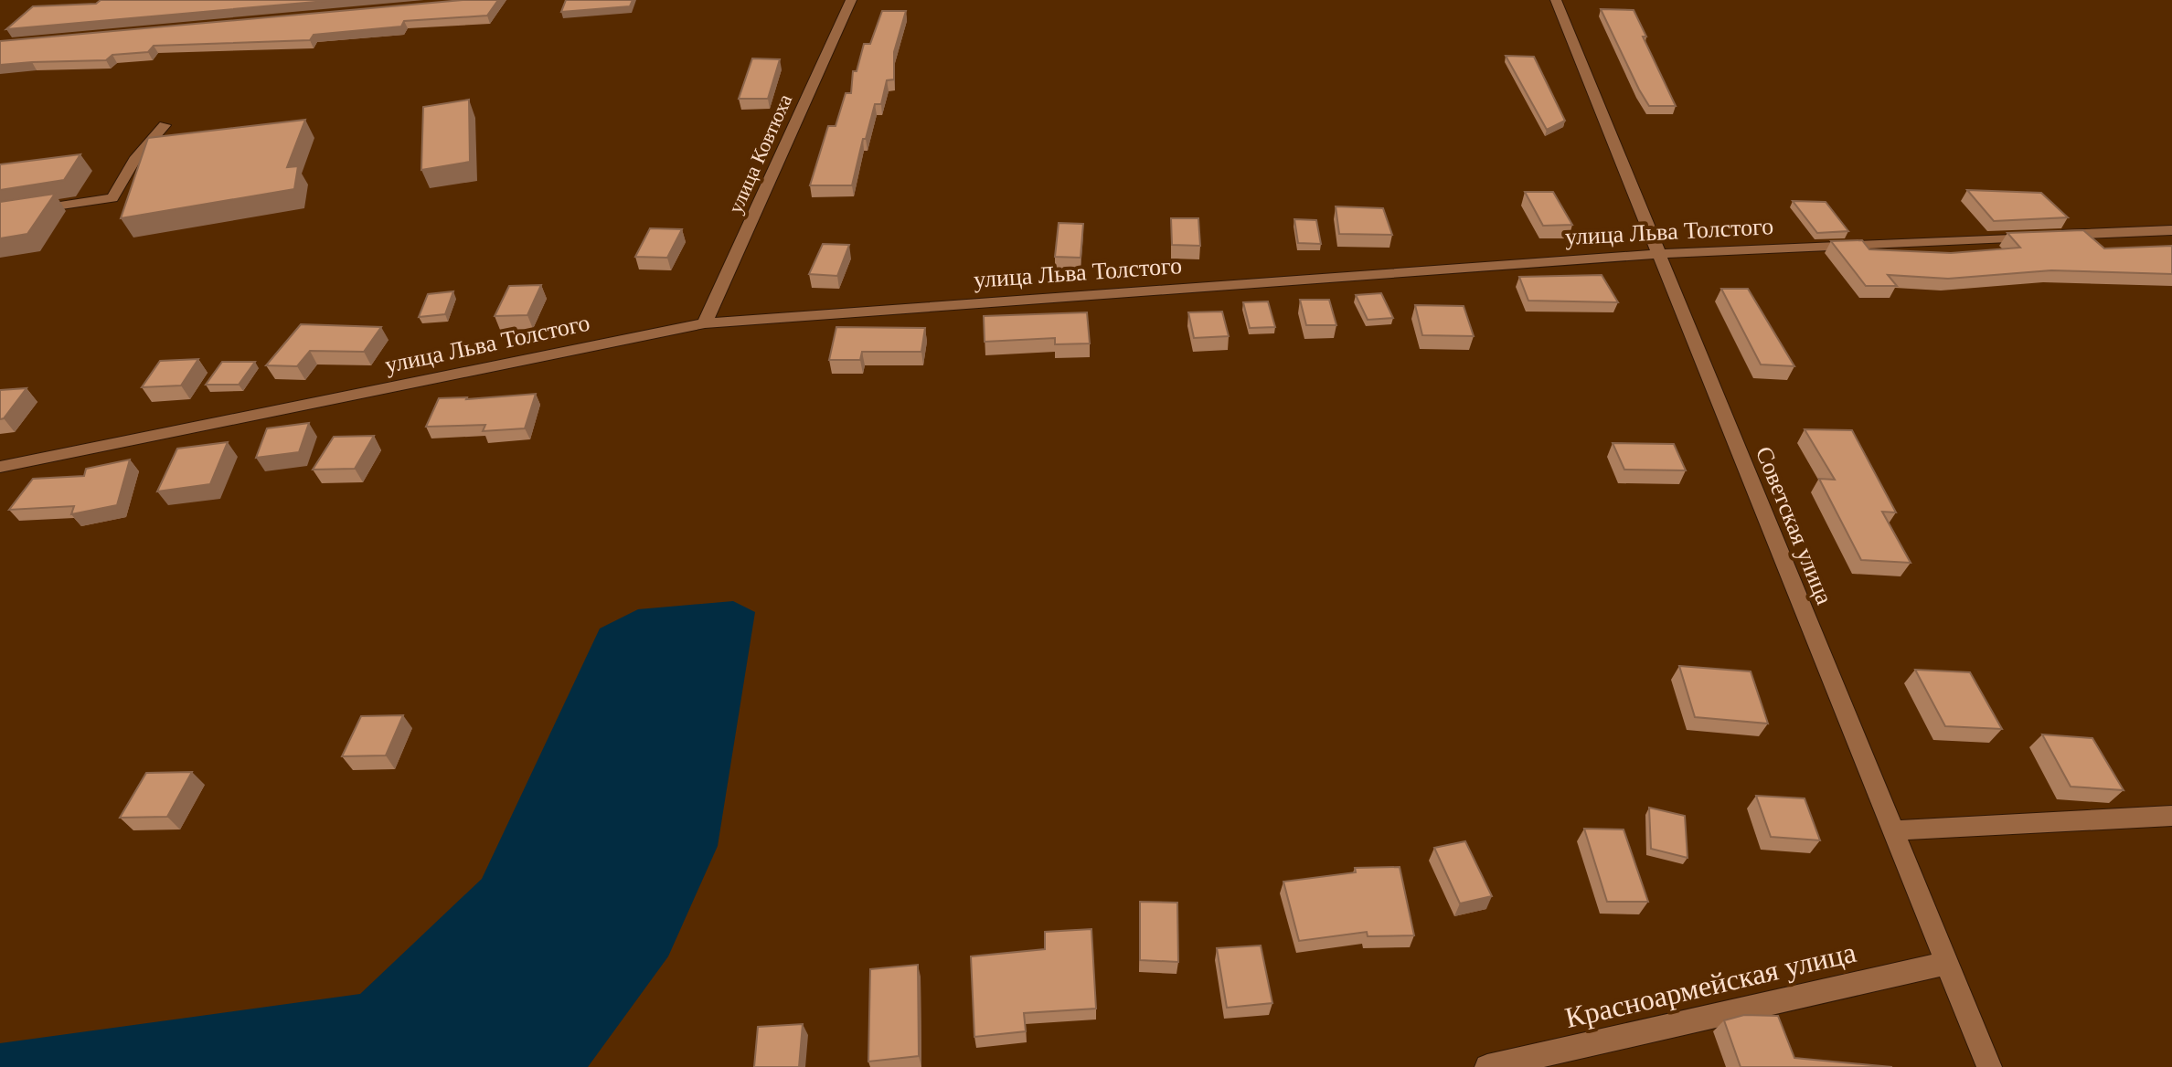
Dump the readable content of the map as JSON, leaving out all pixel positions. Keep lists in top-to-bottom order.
{
  "streets": {
    "street": [
      "улица Ковтюха",
      "улица Льва Толстого",
      "Советская улица",
      "Красноармейская улица"
    ]
  },
  "crossings": [
    ["улица Ковтюха", "улица Льва Толстого"],
    ["улица Льва Толстого", "Советская улица"],
    ["Советская улица", "Красноармейская улица"]
  ]
}
